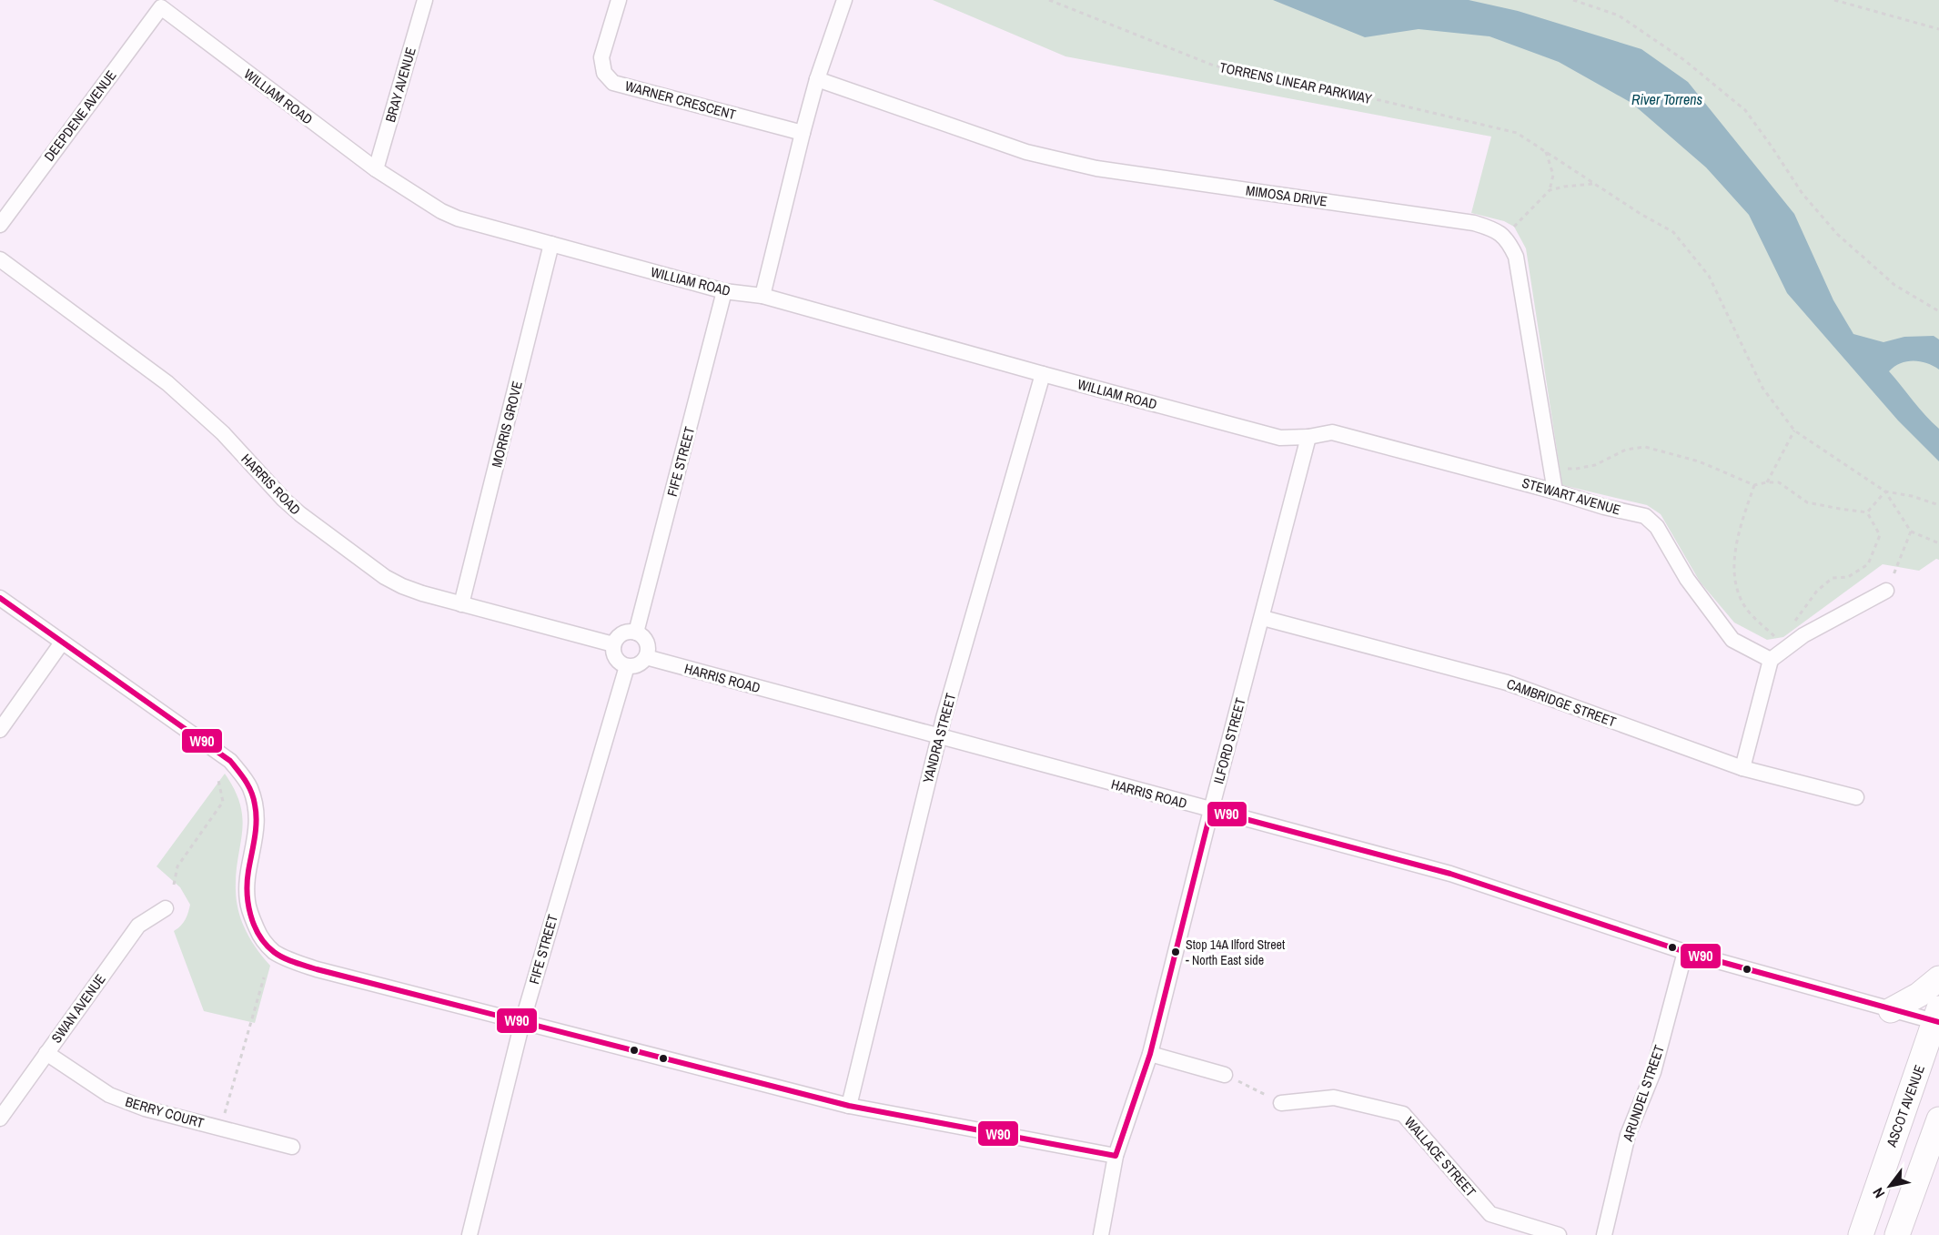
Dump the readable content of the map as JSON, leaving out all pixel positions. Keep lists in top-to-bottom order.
{
  "streets": {
    "highway": ["ASCOT AVENUE"],
    "street": [
      "BRAY AVENUE",
      "WILLIAM ROAD",
      "WARNER CRESCENT",
      "DEEPDENE AVENUE",
      "MIMOSA DRIVE",
      "MORRIS GROVE",
      "FIFE STREET",
      "HARRIS ROAD",
      "STEWART AVENUE",
      "CAMBRIDGE STREET",
      "YANDRA STREET",
      "ILFORD STREET",
      "SWAN AVENUE",
      "ARUNDEL STREET",
      "BERRY COURT",
      "WALLACE STREET"
    ],
    "path": ["TORRENS LINEAR PARKWAY"]
  },
  "crossings": [
    ["BRAY AVENUE", "WILLIAM ROAD"],
    ["WILLIAM ROAD", "DEEPDENE AVENUE"],
    ["WILLIAM ROAD", "MORRIS GROVE"],
    ["WILLIAM ROAD", "FIFE STREET"],
    ["WILLIAM ROAD", "STEWART AVENUE"],
    ["WILLIAM ROAD", "YANDRA STREET"],
    ["WILLIAM ROAD", "ILFORD STREET"],
    ["MORRIS GROVE", "HARRIS ROAD"],
    ["FIFE STREET", "HARRIS ROAD"],
    ["HARRIS ROAD", "YANDRA STREET"],
    ["HARRIS ROAD", "ILFORD STREET"],
    ["HARRIS ROAD", "ARUNDEL STREET"],
    ["HARRIS ROAD", "ASCOT AVENUE"],
    ["STEWART AVENUE", "ILFORD STREET"],
    ["CAMBRIDGE STREET", "ILFORD STREET"],
    ["SWAN AVENUE", "BERRY COURT"]
  ],
  "water": ["River Torrens"],
  "places": ["Stop 14A Ilford Street - North East side"],
  "lines": ["transit line W90"],
  "north": "bottom left"
}
